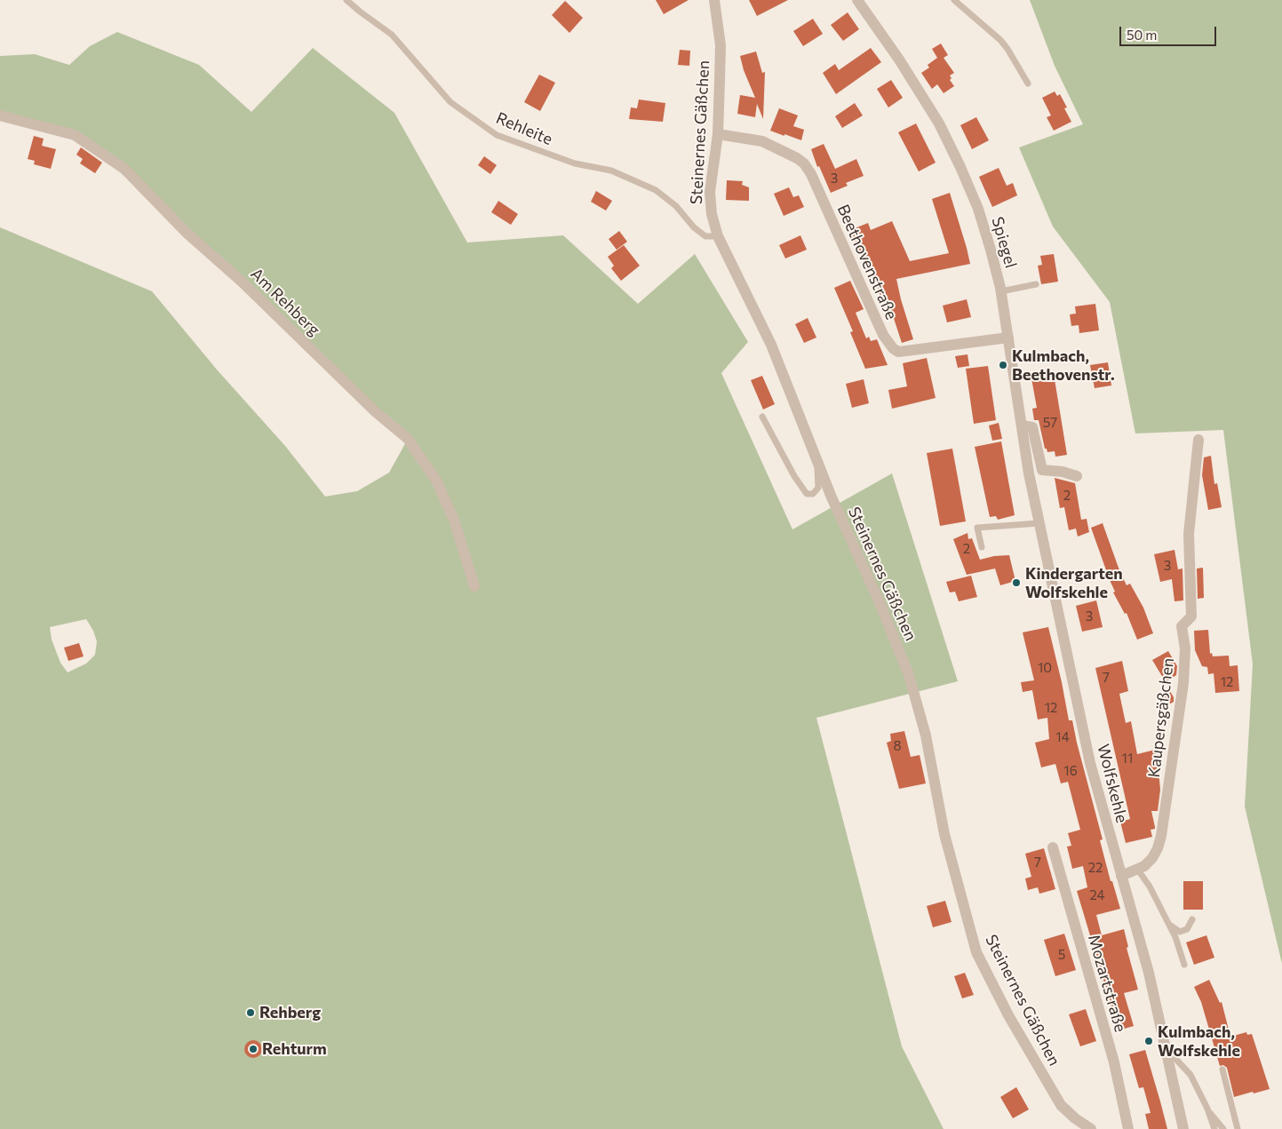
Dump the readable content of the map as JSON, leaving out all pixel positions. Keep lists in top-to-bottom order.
{
  "streets": {
    "street": [
      "Steinernes Gäßchen",
      "Spiegel",
      "Beethovenstraße",
      "Am Rehberg",
      "Kaupersgäßchen",
      "Wolfskehle",
      "Mozartstraße"
    ],
    "lane": ["Rehleite"]
  },
  "crossings": [
    ["Rehleite", "Steinernes Gäßchen"],
    ["Steinernes Gäßchen", "Beethovenstraße"],
    ["Spiegel", "Beethovenstraße"],
    ["Spiegel", "Wolfskehle"],
    ["Kaupersgäßchen", "Wolfskehle"]
  ],
  "places": [
    "Kulmbach, Beethovenstr.",
    "Kindergarten Wolfskehle",
    "Rehberg",
    "Kulmbach, Wolfskehle",
    "Rehturm"
  ],
  "house_numbers": [
    "3",
    "57",
    "2",
    "2",
    "3",
    "3",
    "10",
    "7",
    "12",
    "12",
    "14",
    "8",
    "11",
    "16",
    "7",
    "22",
    "24",
    "5"
  ],
  "scale_bar": "50 m"
}
